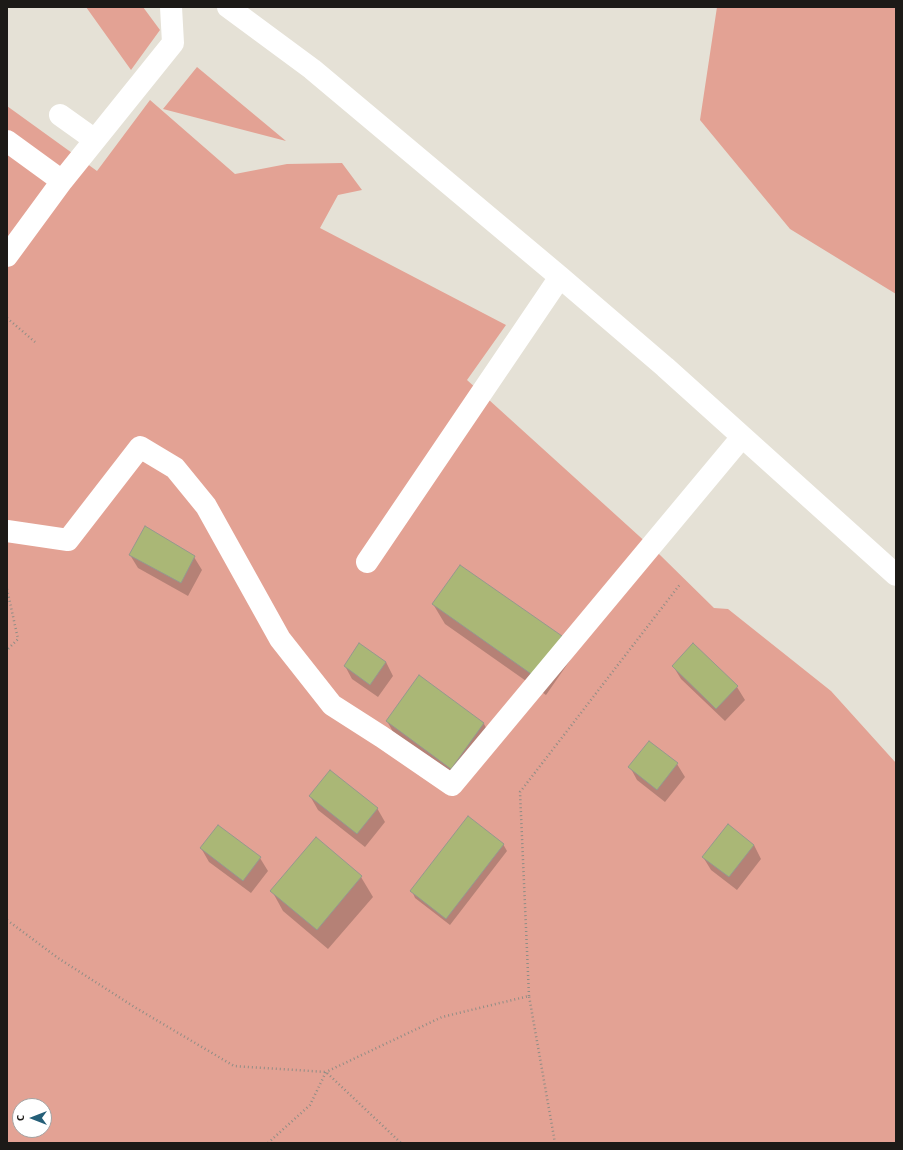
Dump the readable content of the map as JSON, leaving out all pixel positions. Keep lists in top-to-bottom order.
{
  "north": "left"
}
